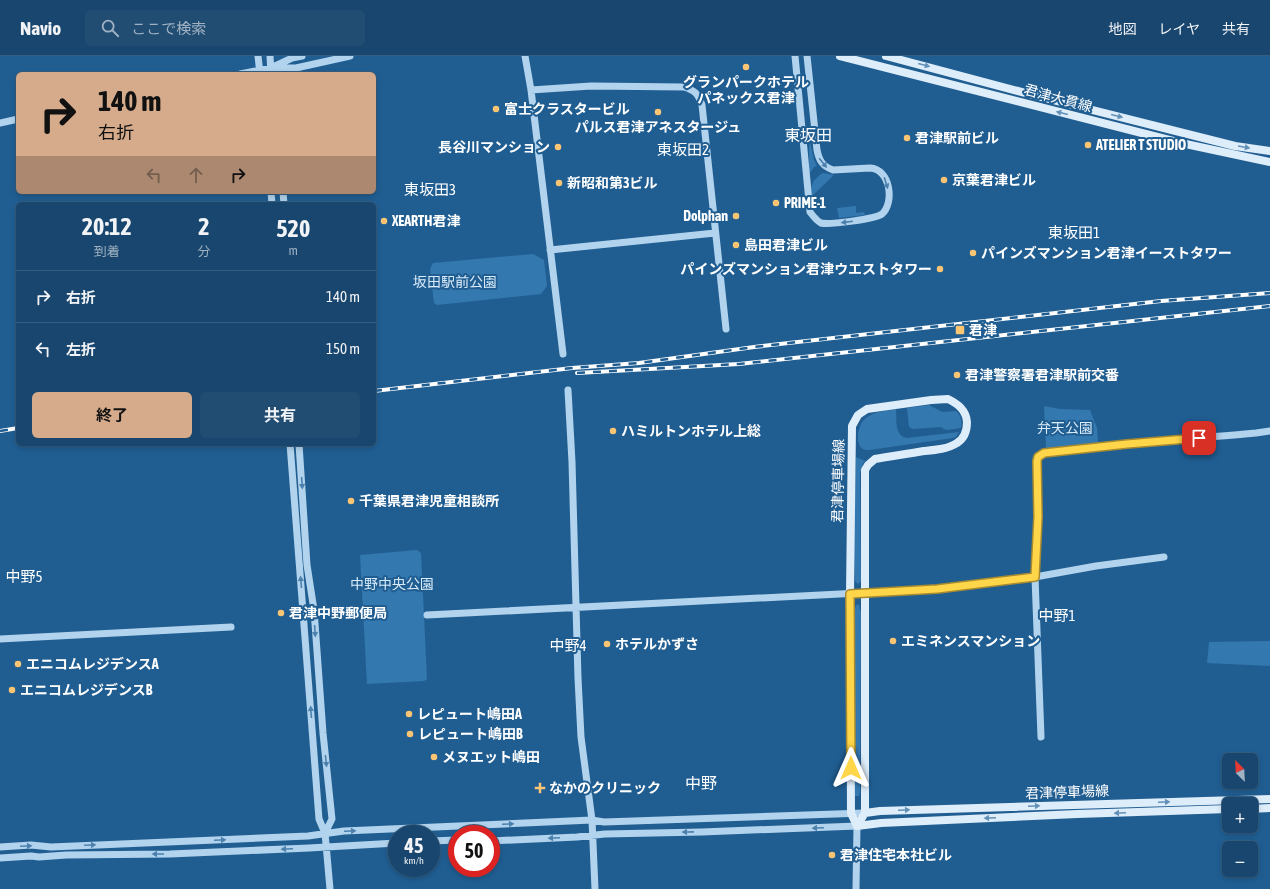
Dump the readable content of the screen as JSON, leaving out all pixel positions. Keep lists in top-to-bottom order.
{
  "streets": {
    "main road": ["君津大貫線", "君津停車場線"]
  },
  "districts": [
    "東坂田",
    "東坂田2",
    "東坂田3",
    "東坂田1",
    "中野5",
    "中野1",
    "中野4",
    "中野"
  ],
  "parks": ["坂田駅前公園", "弁天公園", "中野中央公園"],
  "places": {
    "other": [
      "グランパークホテル パネックス君津",
      "富士クラスタービル",
      "パルス君津アネスタージュ",
      "君津駅前ビル",
      "ATELIER T STUDIO",
      "長谷川マンション",
      "京葉君津ビル",
      "新昭和第3ビル",
      "PRIME-1",
      "Dolphan",
      "XEARTH君津",
      "島田君津ビル",
      "パインズマンション君津イーストタワー",
      "パインズマンション君津ウエストタワー",
      "君津警察署君津駅前交番",
      "ハミルトンホテル上総",
      "千葉県君津児童相談所",
      "君津中野郵便局",
      "エミネンスマンション",
      "ホテルかずさ",
      "エニコムレジデンスA",
      "エニコムレジデンスB",
      "レピュート嶋田A",
      "レピュート嶋田B",
      "メヌエット嶋田",
      "君津住宅本社ビル"
    ],
    "transit": ["君津"],
    "health": ["なかのクリニック"]
  },
  "north": "top left",
  "page": {
    "header": "Navio",
    "search": "ここで検索",
    "nav": ["地図", "レイヤ", "共有"],
    "turn": ["140 m", "右折"],
    "eta": [
      "20:12",
      "到着",
      "2",
      "分",
      "520",
      "m"
    ],
    "list": [
      {
        "name": "右折",
        "value": "140 m"
      },
      {
        "name": "左折",
        "value": "150 m"
      }
    ],
    "buttons": ["終了", "共有"],
    "map_buttons": ["+", "−"],
    "speed": "45 km/h",
    "limit": "50"
  }
}
